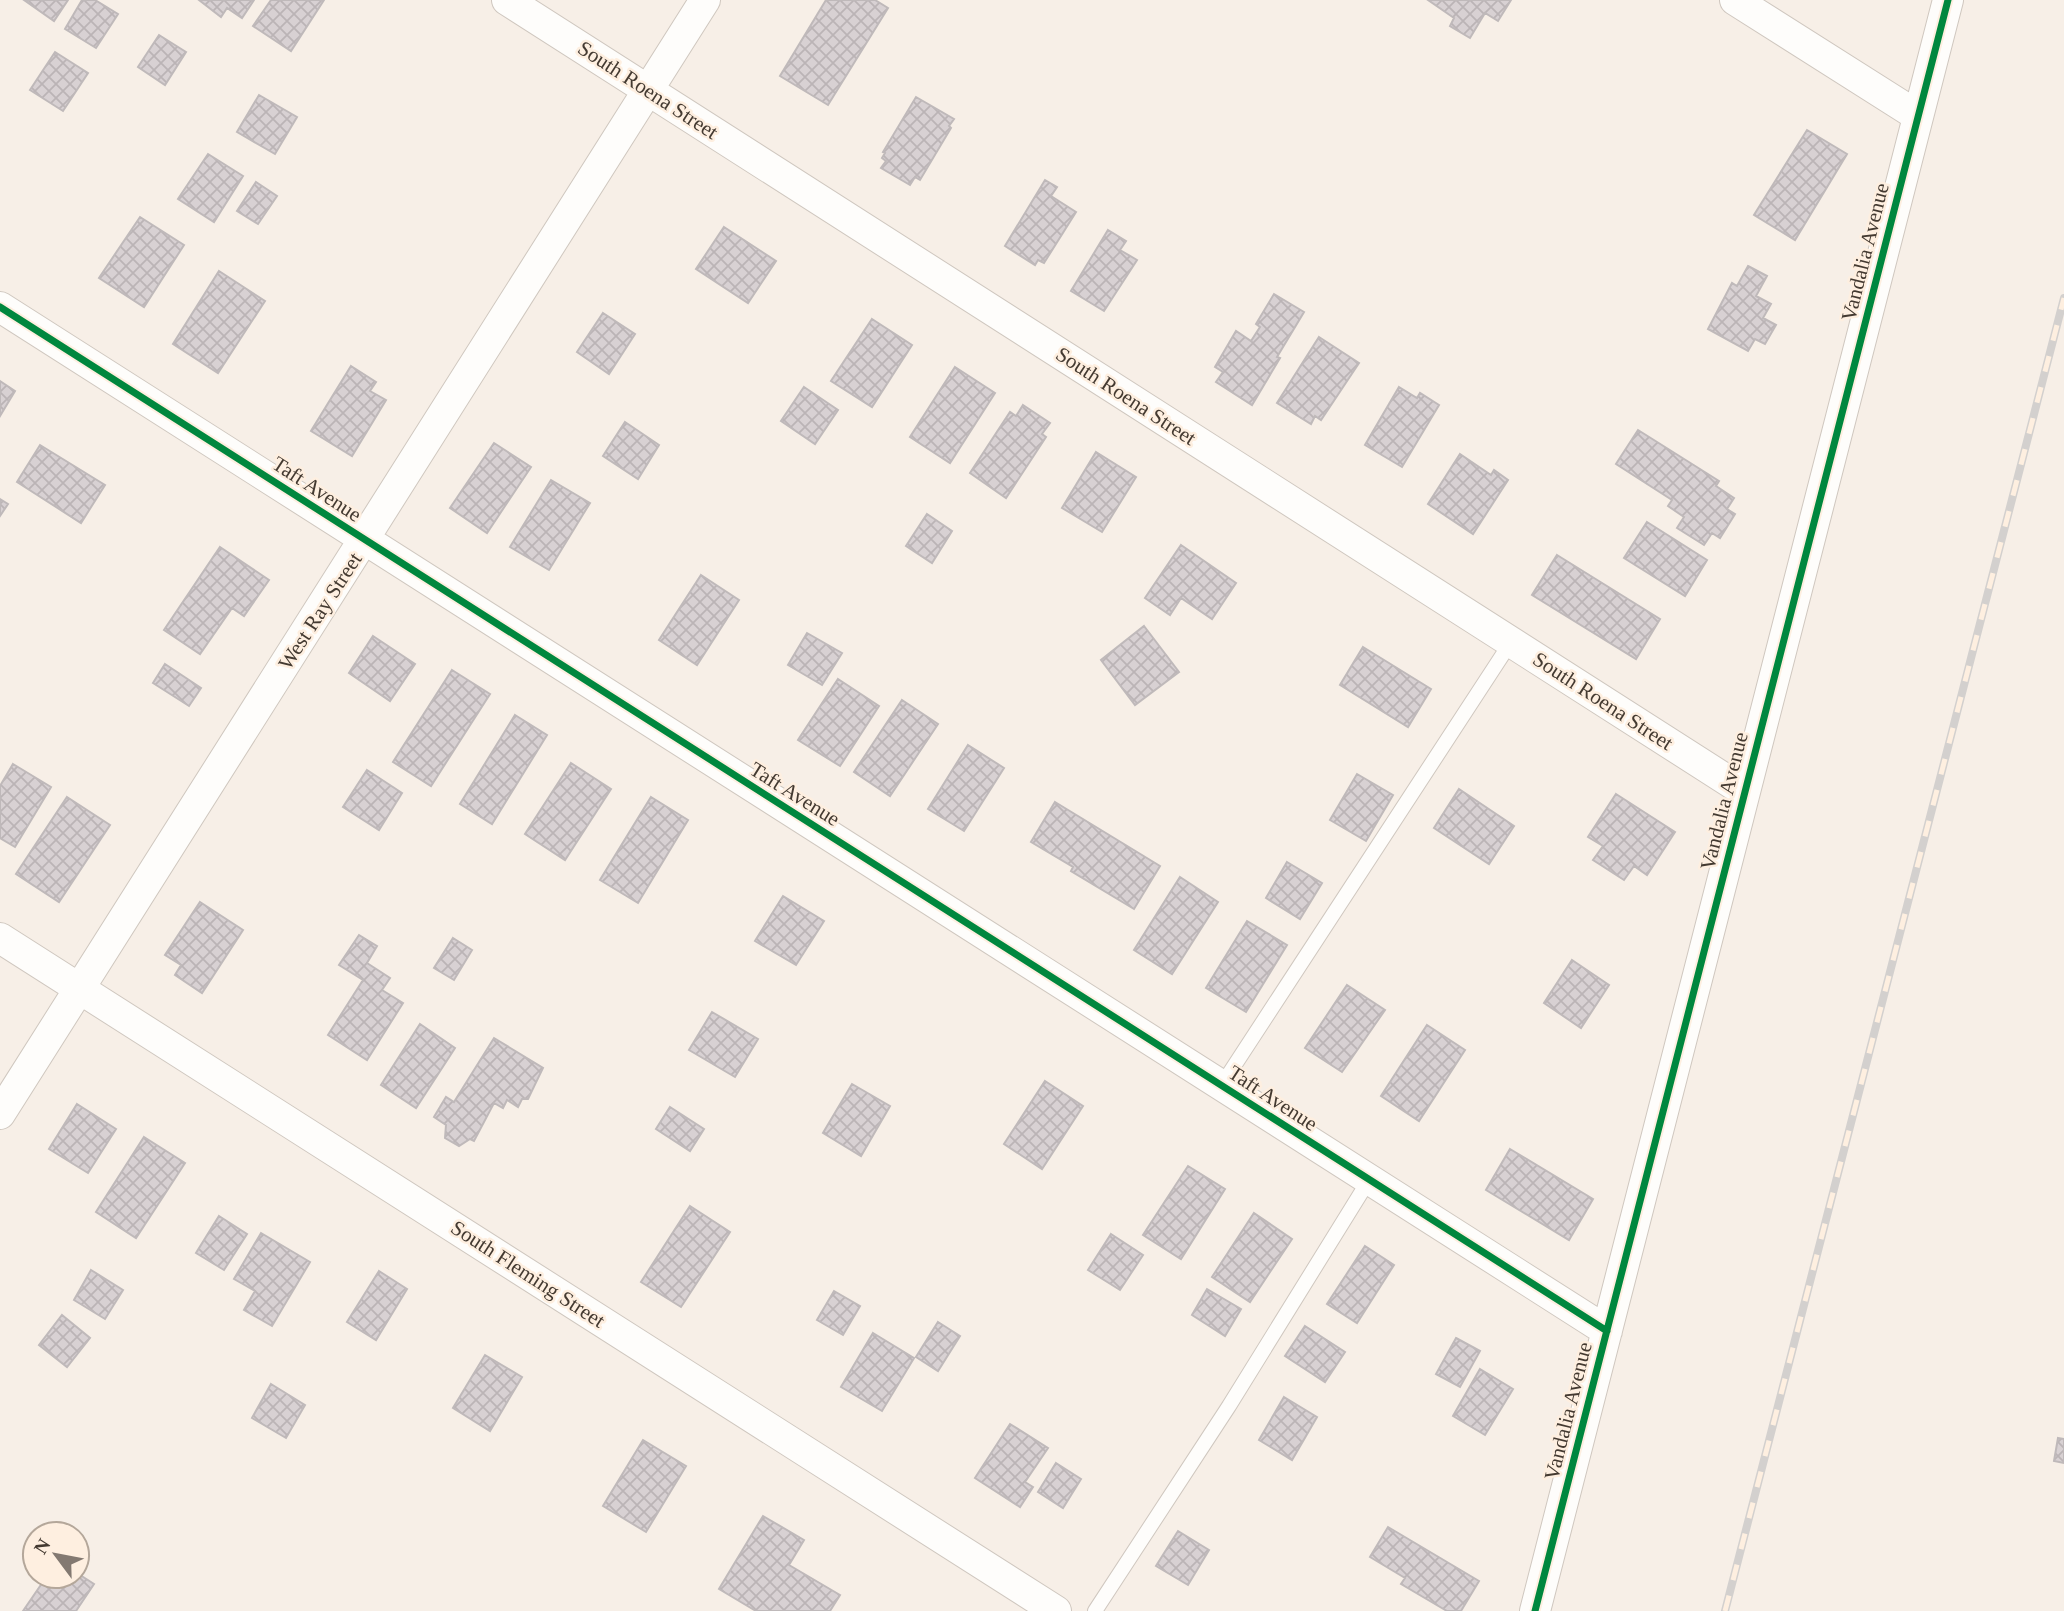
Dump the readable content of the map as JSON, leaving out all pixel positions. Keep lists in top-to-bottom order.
{
  "streets": {
    "street": [
      "South Roena Street",
      "Vandalia Avenue",
      "Taft Avenue",
      "West Ray Street",
      "South Fleming Street"
    ]
  },
  "crossings": [
    ["South Roena Street", "Vandalia Avenue"],
    ["South Roena Street", "West Ray Street"],
    ["Vandalia Avenue", "Taft Avenue"],
    ["Taft Avenue", "West Ray Street"],
    ["West Ray Street", "South Fleming Street"]
  ],
  "north": "top left"
}
